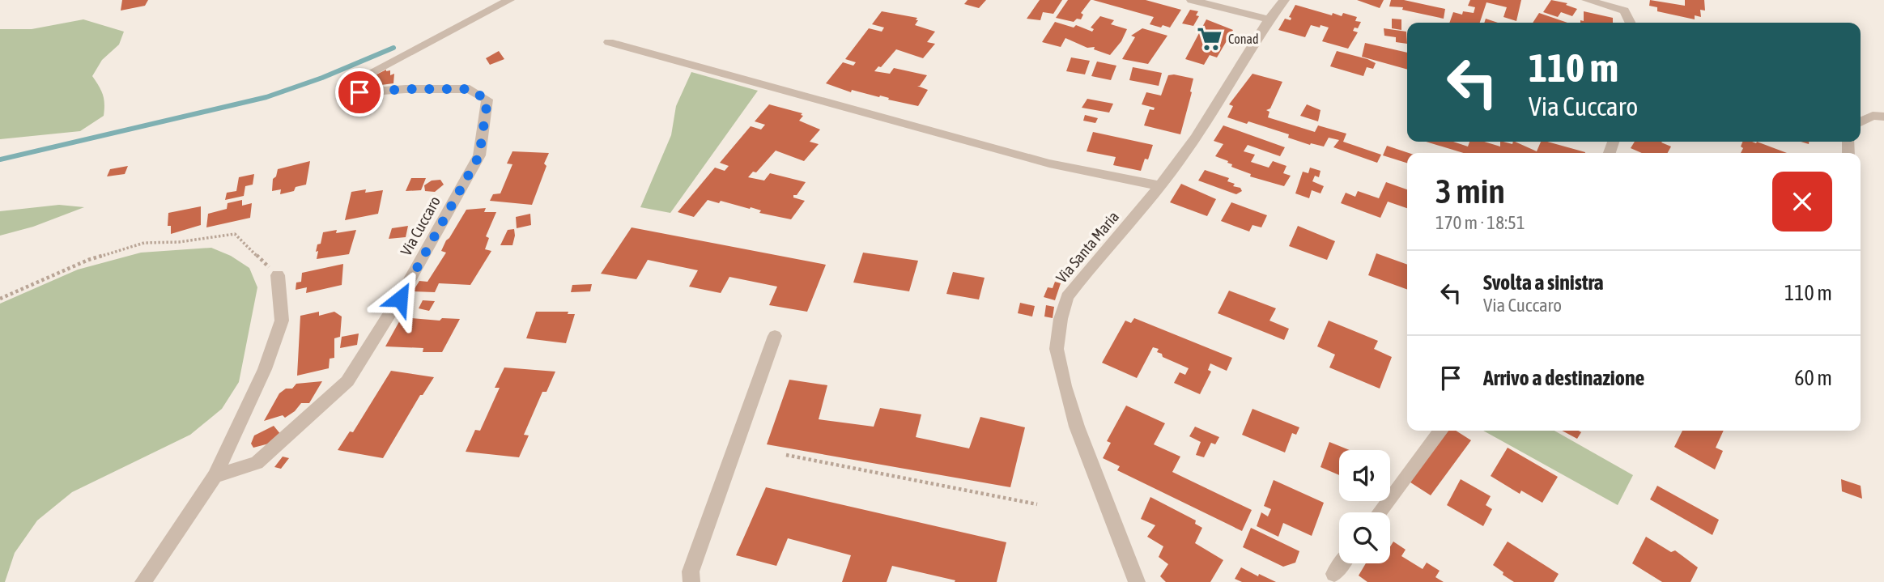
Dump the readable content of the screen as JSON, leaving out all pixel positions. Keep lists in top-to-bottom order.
{
  "streets": {
    "street": ["Via Cuccaro", "Via Santa Maria"]
  },
  "places": {
    "supermarket": ["Conad"]
  },
  "page": {
    "turn": ["110 m", "Via Cuccaro"],
    "heading": ["3 min", "170 m · 18:51"],
    "list": [
      {
        "name": "Svolta a sinistra",
        "note": "Via Cuccaro",
        "value": "110 m"
      },
      {
        "name": "Arrivo a destinazione",
        "value": "60 m"
      }
    ]
  }
}
